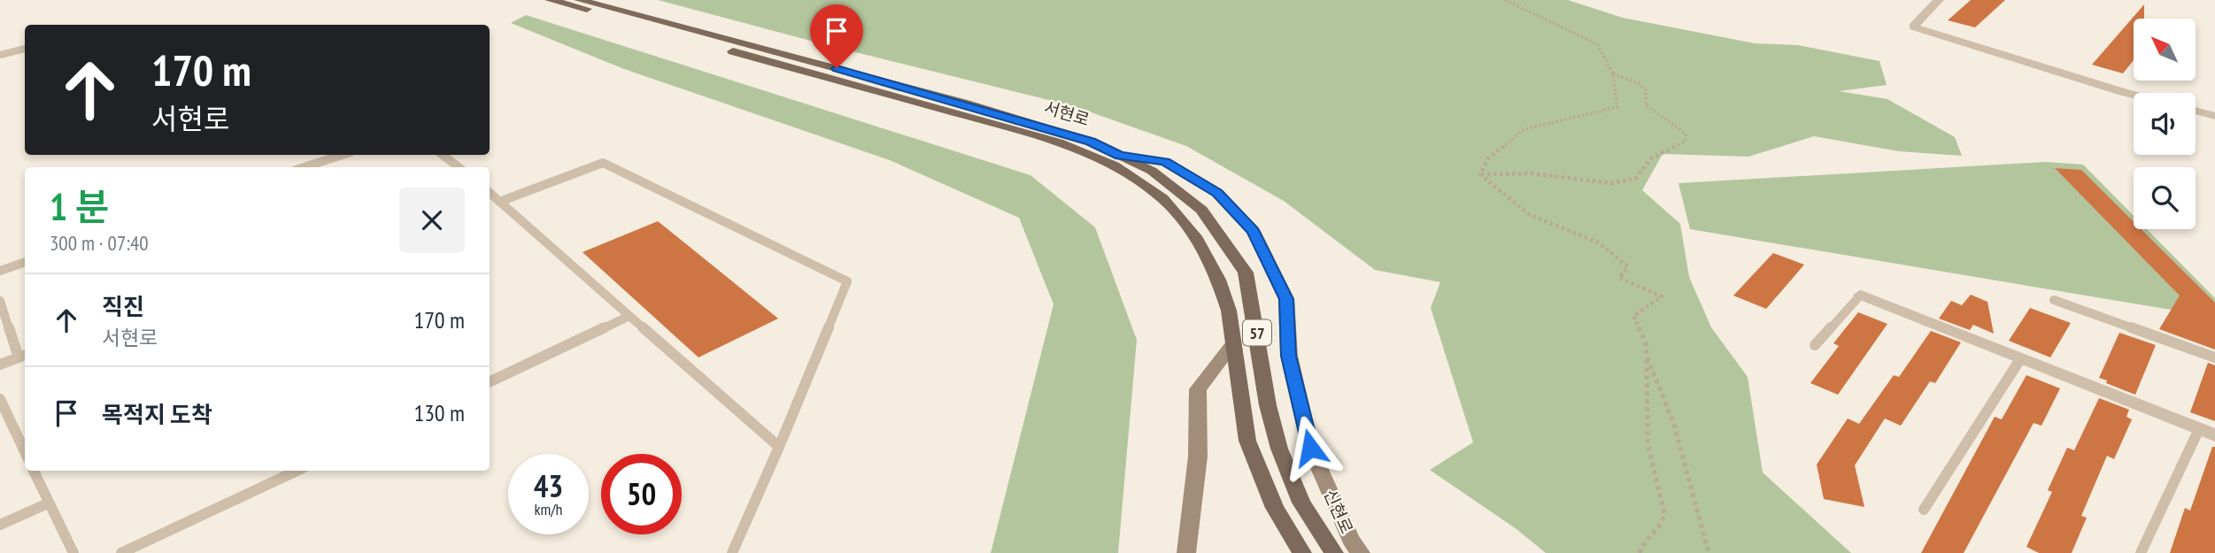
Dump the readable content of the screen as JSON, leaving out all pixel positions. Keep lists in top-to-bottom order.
{
  "streets": {
    "main road": ["서현로", "57", "신현로"]
  },
  "crossings": [
    ["서현로", "신현로"]
  ],
  "north": "top left",
  "page": {
    "turn": ["170 m", "서현로"],
    "heading": ["1 분", "300 m · 07:40"],
    "list": [
      {
        "name": "직진",
        "note": "서현로",
        "value": "170 m"
      },
      {
        "name": "목적지 도착",
        "value": "130 m"
      }
    ],
    "speed": "43 km/h",
    "limit": "50"
  }
}
